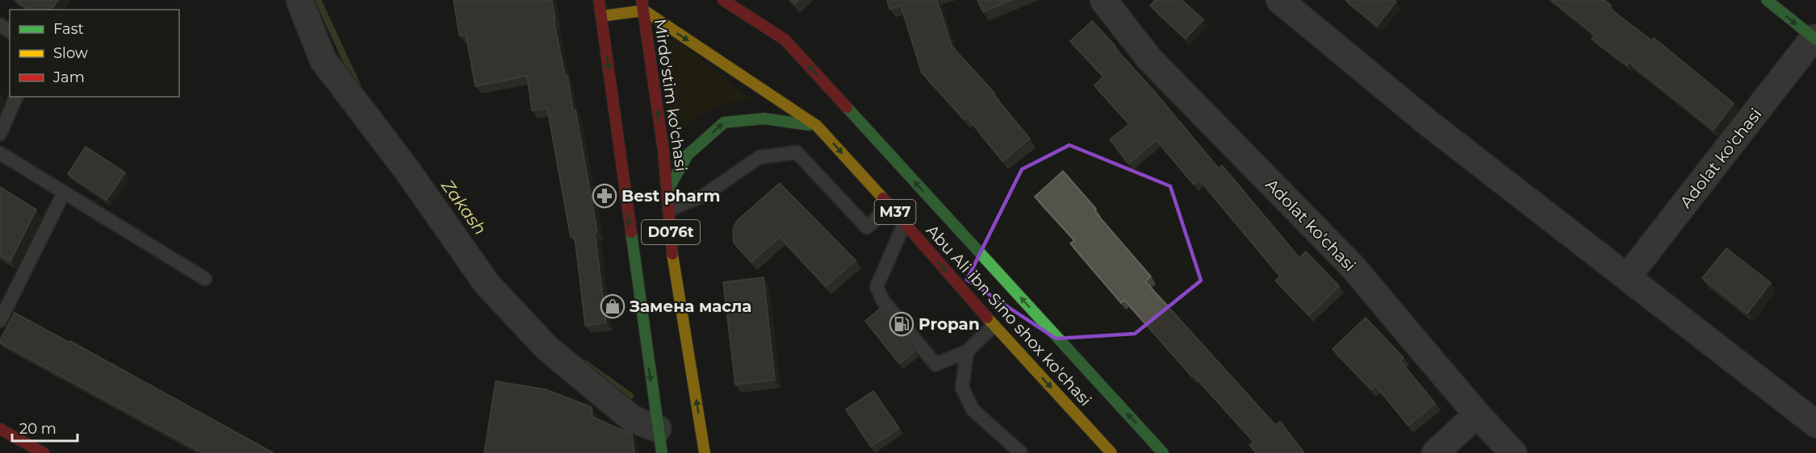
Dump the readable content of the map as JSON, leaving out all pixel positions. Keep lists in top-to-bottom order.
{
  "streets": {
    "main road": [
      "Mirdo'stim ko'chasi",
      "M37",
      "D076t",
      "Abu Ali ibn Sino shox ko'chasi"
    ],
    "street": ["Adolat ko'chasi"]
  },
  "crossings": [
    ["Mirdo'stim ko'chasi", "Abu Ali ibn Sino shox ko'chasi"],
    ["M37", "Abu Ali ibn Sino shox ko'chasi"]
  ],
  "water": ["Zakash"],
  "places": {
    "pharmacy": ["Best pharm"],
    "shop": ["Замена масла"],
    "fuel station": ["Propan"]
  },
  "legend": ["Fast", "Slow", "Jam"],
  "scale_bar": "20 m"
}
